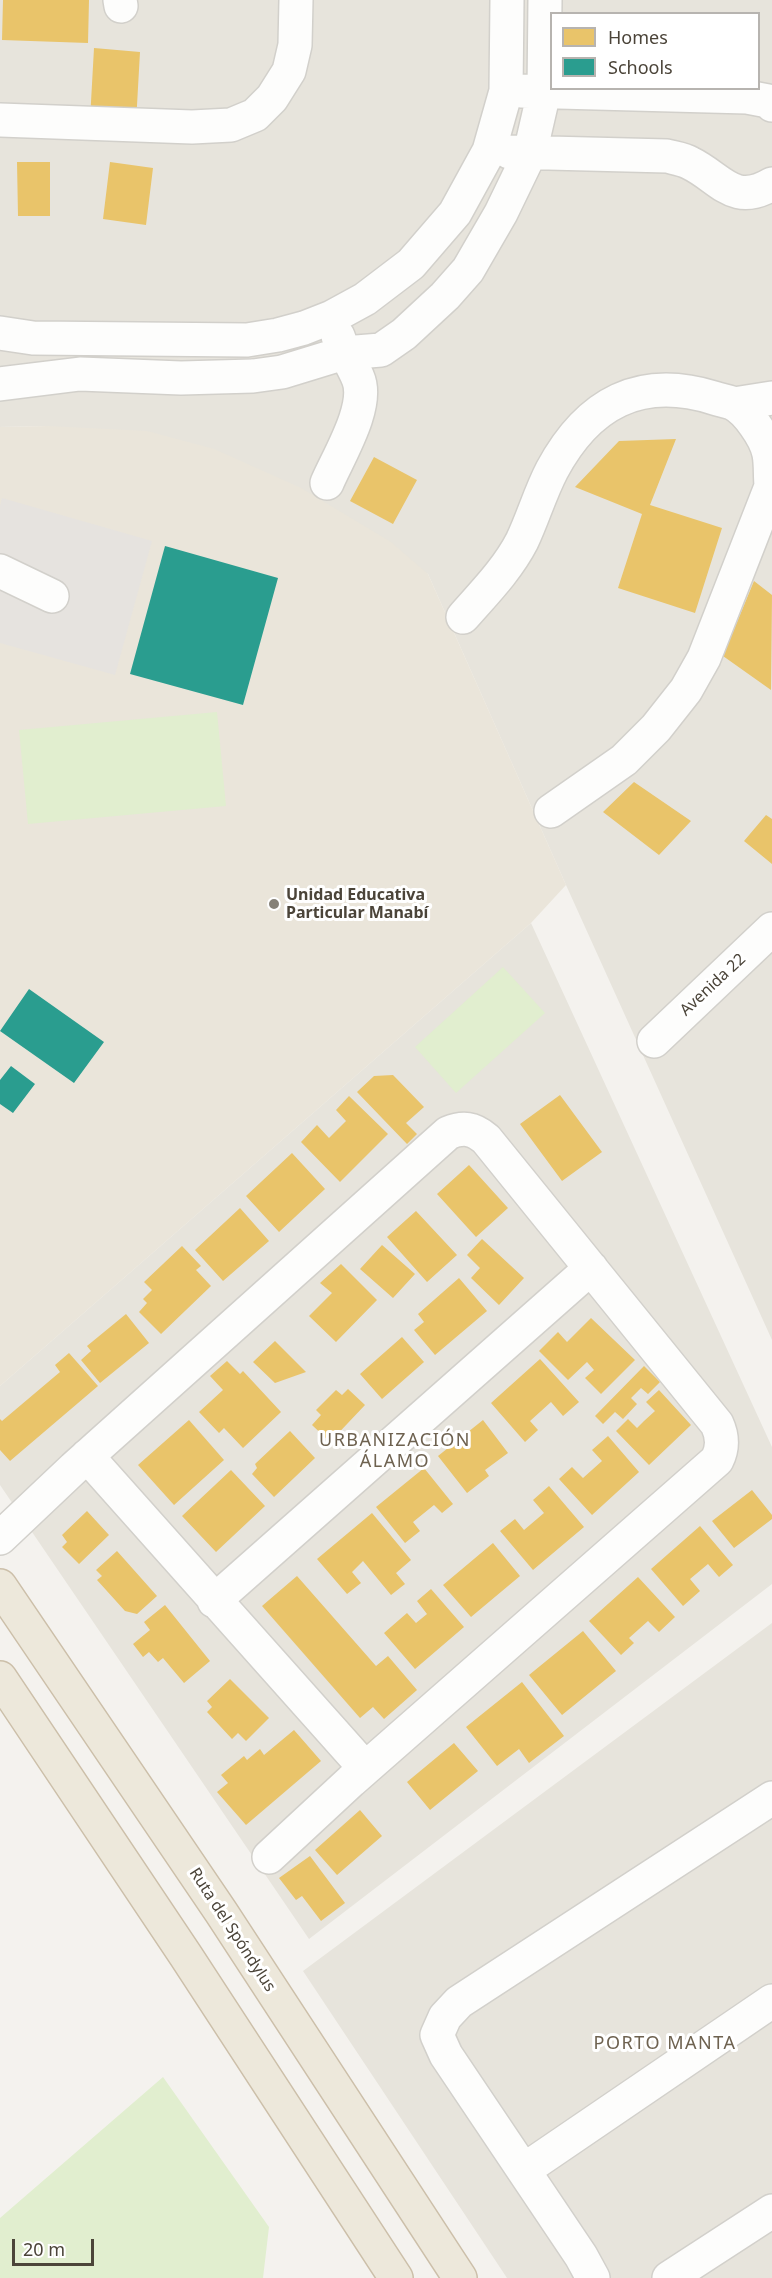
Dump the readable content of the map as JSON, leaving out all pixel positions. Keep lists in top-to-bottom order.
{
  "streets": {
    "highway": ["Ruta del Spóndylus"],
    "street": ["Avenida 22"]
  },
  "districts": ["URBANIZACIÓN ÁLAMO", "PORTO MANTA"],
  "places": ["Unidad Educativa Particular Manabí"],
  "legend": ["Homes", "Schools"],
  "scale_bar": "20 m"
}
